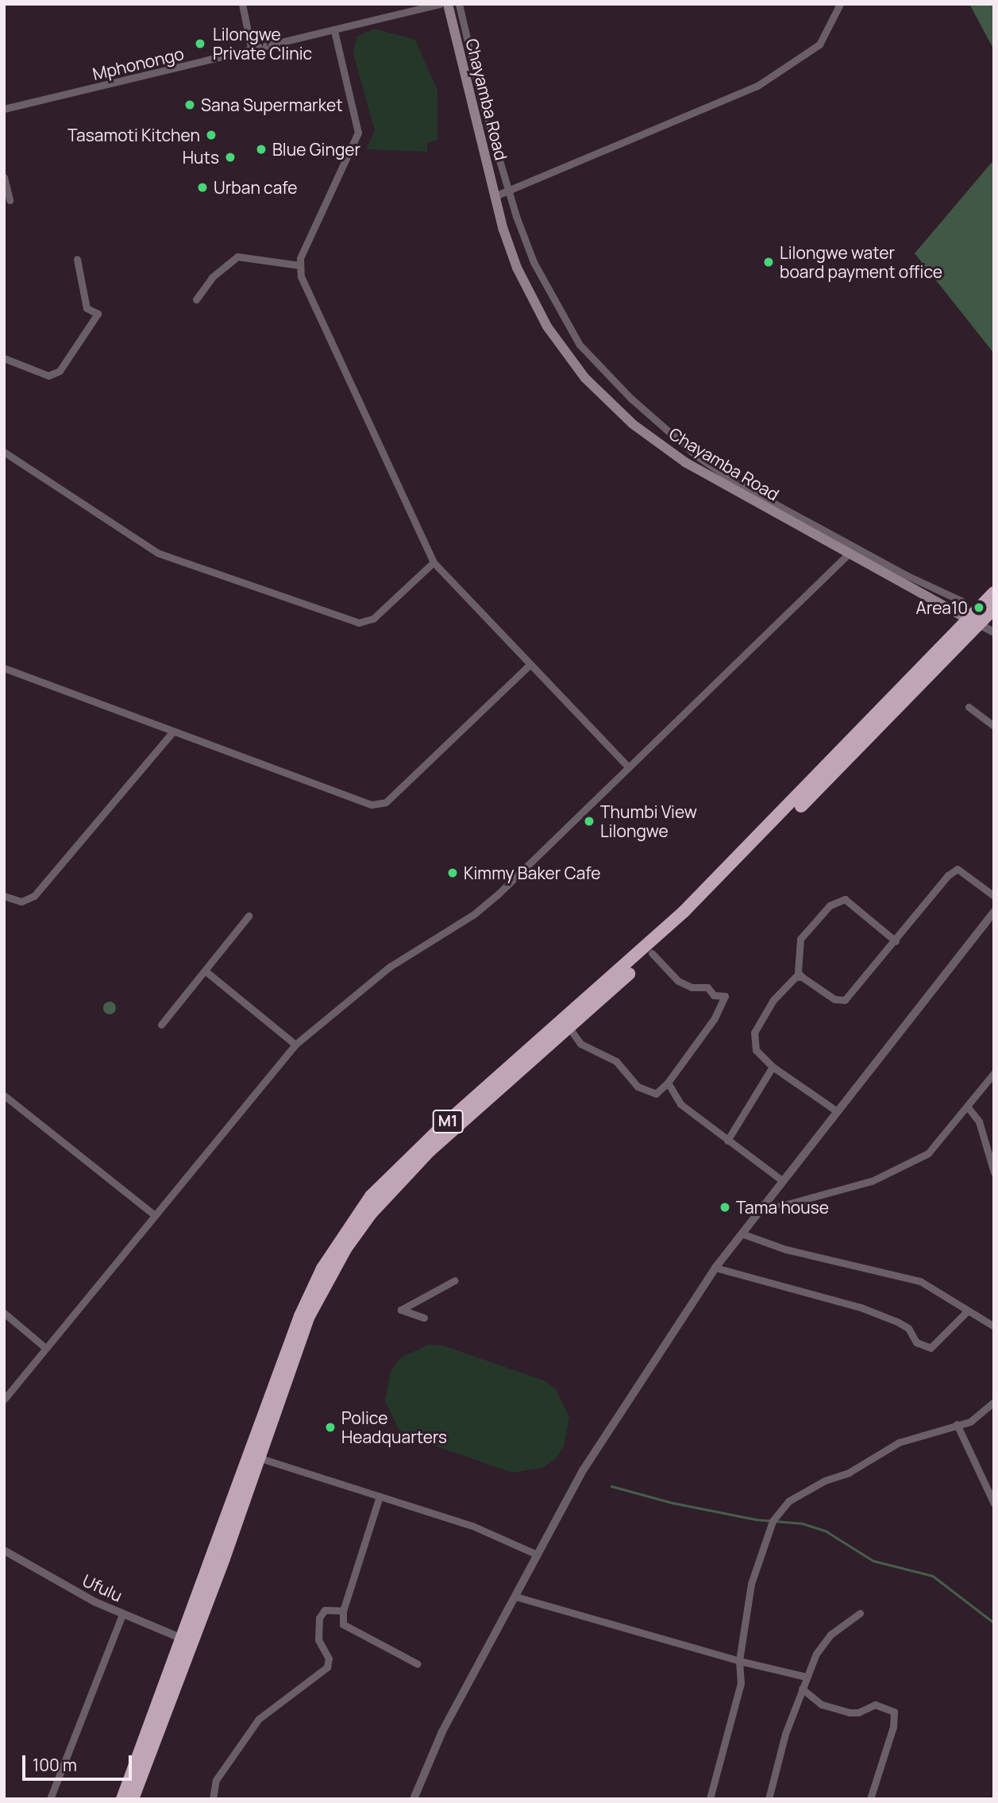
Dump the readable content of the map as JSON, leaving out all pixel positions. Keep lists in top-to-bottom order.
{
  "streets": {
    "highway": ["M1"],
    "main road": ["Chayamba Road"],
    "street": ["Mphonongo", "Ufulu"]
  },
  "crossings": [
    ["Chayamba Road", "M1"],
    ["M1", "Ufulu"]
  ],
  "places": [
    "Lilongwe Private Clinic",
    "Sana Supermarket",
    "Tasamoti Kitchen",
    "Blue Ginger",
    "Huts",
    "Urban cafe",
    "Lilongwe water board payment office",
    "Area10",
    "Thumbi View Lilongwe",
    "Kimmy Baker Cafe",
    "Tama house",
    "Police Headquarters"
  ],
  "scale_bar": "100 m"
}
